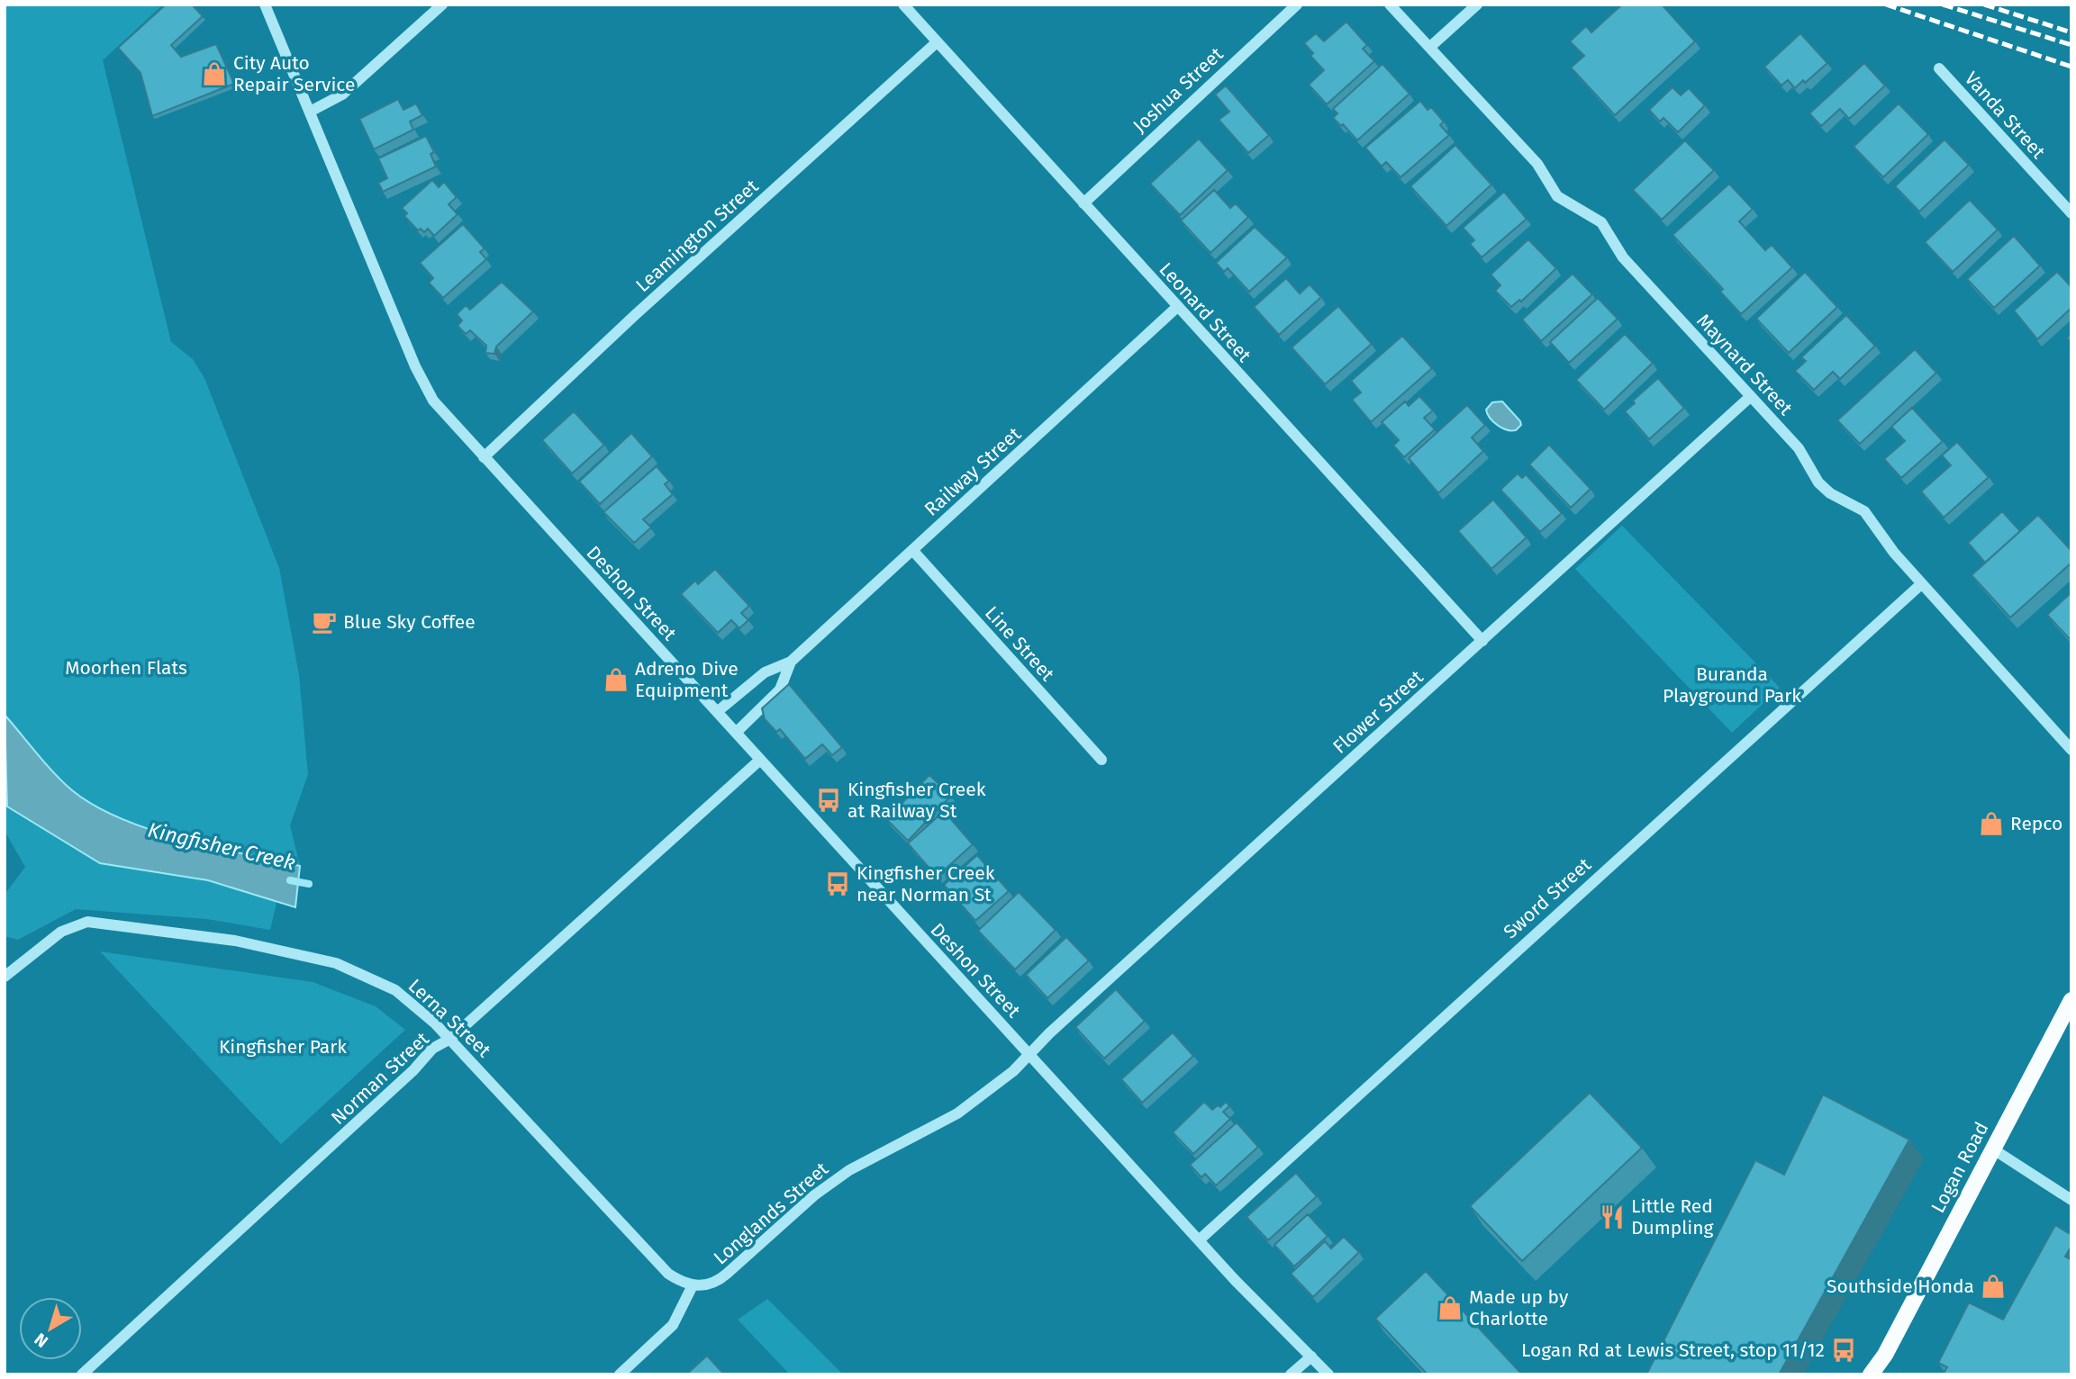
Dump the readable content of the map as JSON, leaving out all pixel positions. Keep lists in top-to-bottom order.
{
  "streets": {
    "main road": ["Logan Road"],
    "street": [
      "Joshua Street",
      "Vanda Street",
      "Leamington Street",
      "Leonard Street",
      "Maynard Street",
      "Railway Street",
      "Deshon Street",
      "Line Street",
      "Flower Street",
      "Sword Street",
      "Lerna Street",
      "Norman Street",
      "Longlands Street"
    ]
  },
  "crossings": [
    ["Joshua Street", "Leonard Street"],
    ["Leamington Street", "Leonard Street"],
    ["Leamington Street", "Deshon Street"],
    ["Leonard Street", "Railway Street"],
    ["Leonard Street", "Flower Street"],
    ["Maynard Street", "Flower Street"],
    ["Maynard Street", "Sword Street"],
    ["Railway Street", "Deshon Street"],
    ["Railway Street", "Line Street"],
    ["Deshon Street", "Flower Street"],
    ["Deshon Street", "Sword Street"],
    ["Deshon Street", "Norman Street"],
    ["Deshon Street", "Longlands Street"],
    ["Flower Street", "Longlands Street"],
    ["Lerna Street", "Norman Street"],
    ["Lerna Street", "Longlands Street"]
  ],
  "water": ["Kingfisher Creek"],
  "parks": ["Moorhen Flats", "Buranda Playground Park", "Kingfisher Park"],
  "places": {
    "shop": [
      "City Auto Repair Service",
      "Adreno Dive Equipment",
      "Repco",
      "Southside Honda",
      "Made up by Charlotte"
    ],
    "cafe": ["Blue Sky Coffee"],
    "bus stop": ["Kingfisher Creek at Railway St", "Kingfisher Creek near Norman St", "Logan Rd at Lewis Street, stop 11/12"],
    "restaurant": ["Little Red Dumpling"]
  },
  "north": "bottom left"
}
